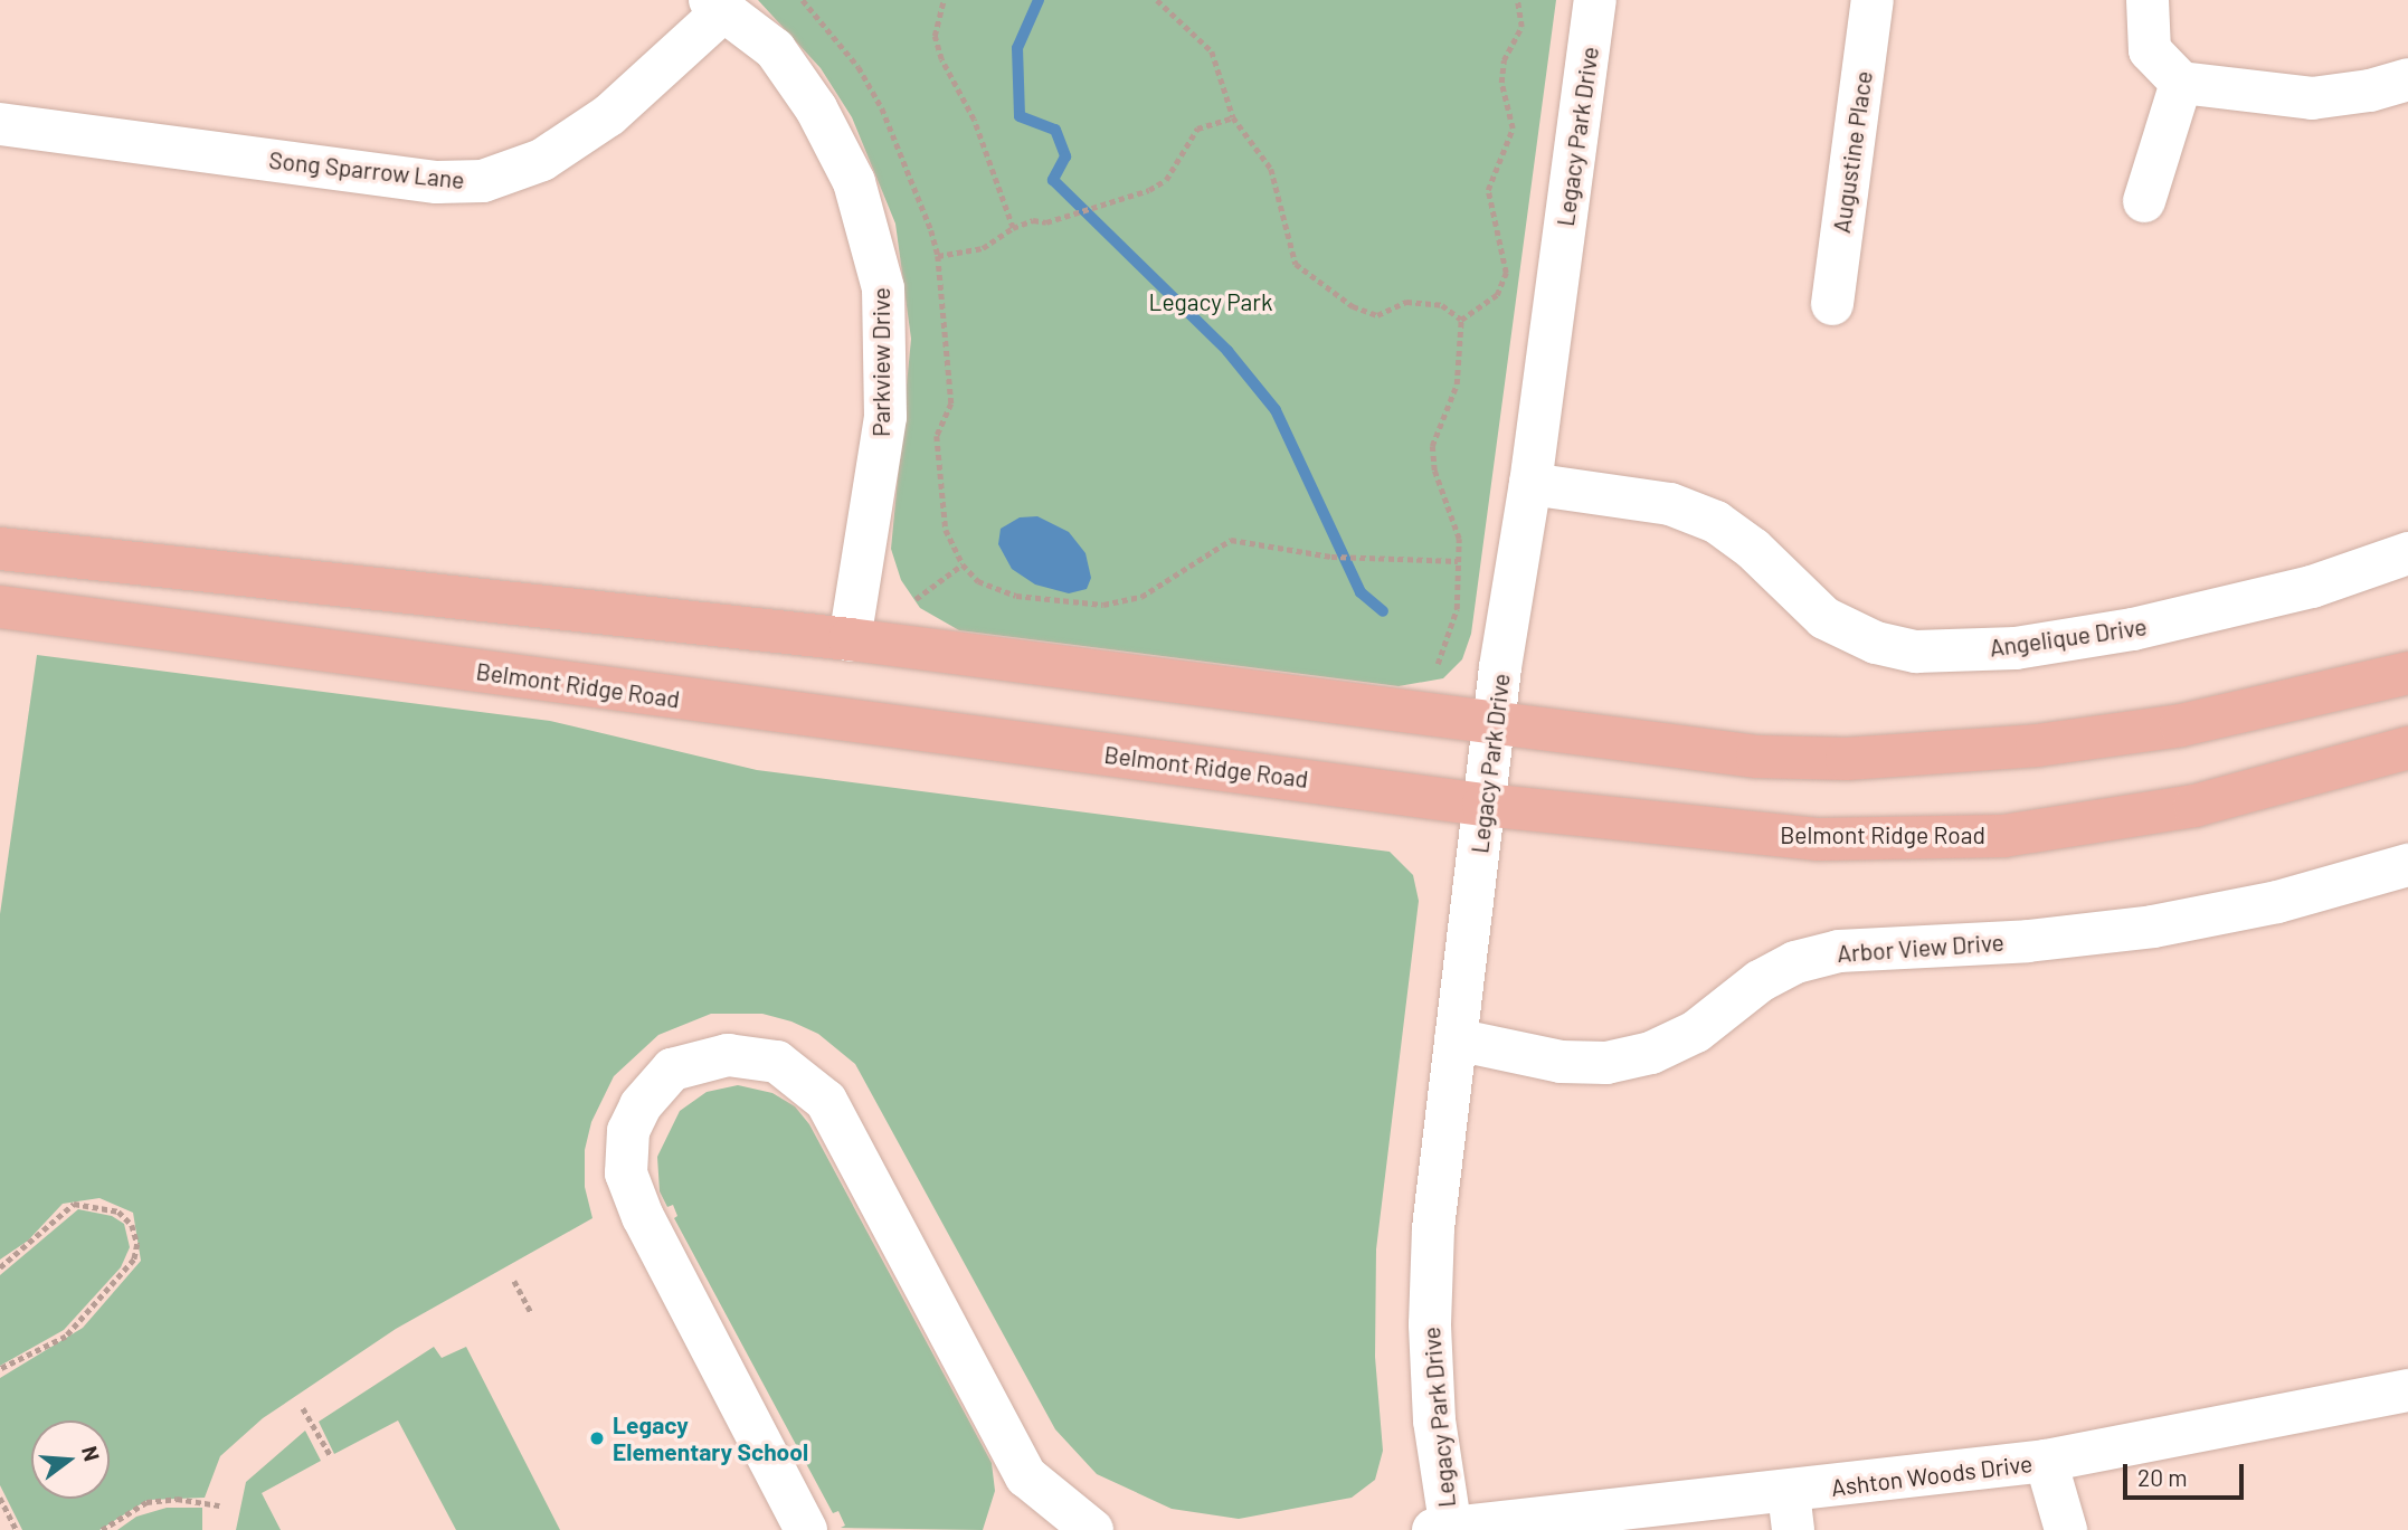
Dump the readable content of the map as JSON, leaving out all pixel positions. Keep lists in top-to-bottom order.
{
  "streets": {
    "main road": ["Belmont Ridge Road"],
    "street": [
      "Legacy Park Drive",
      "Augustine Place",
      "Song Sparrow Lane",
      "Parkview Drive",
      "Angelique Drive",
      "Arbor View Drive",
      "Ashton Woods Drive"
    ]
  },
  "crossings": [
    ["Legacy Park Drive", "Angelique Drive"],
    ["Legacy Park Drive", "Belmont Ridge Road"],
    ["Legacy Park Drive", "Arbor View Drive"],
    ["Legacy Park Drive", "Ashton Woods Drive"],
    ["Song Sparrow Lane", "Parkview Drive"]
  ],
  "parks": ["Legacy Park"],
  "places": ["Legacy Elementary School"],
  "scale_bar": "20 m",
  "north": "right"
}
